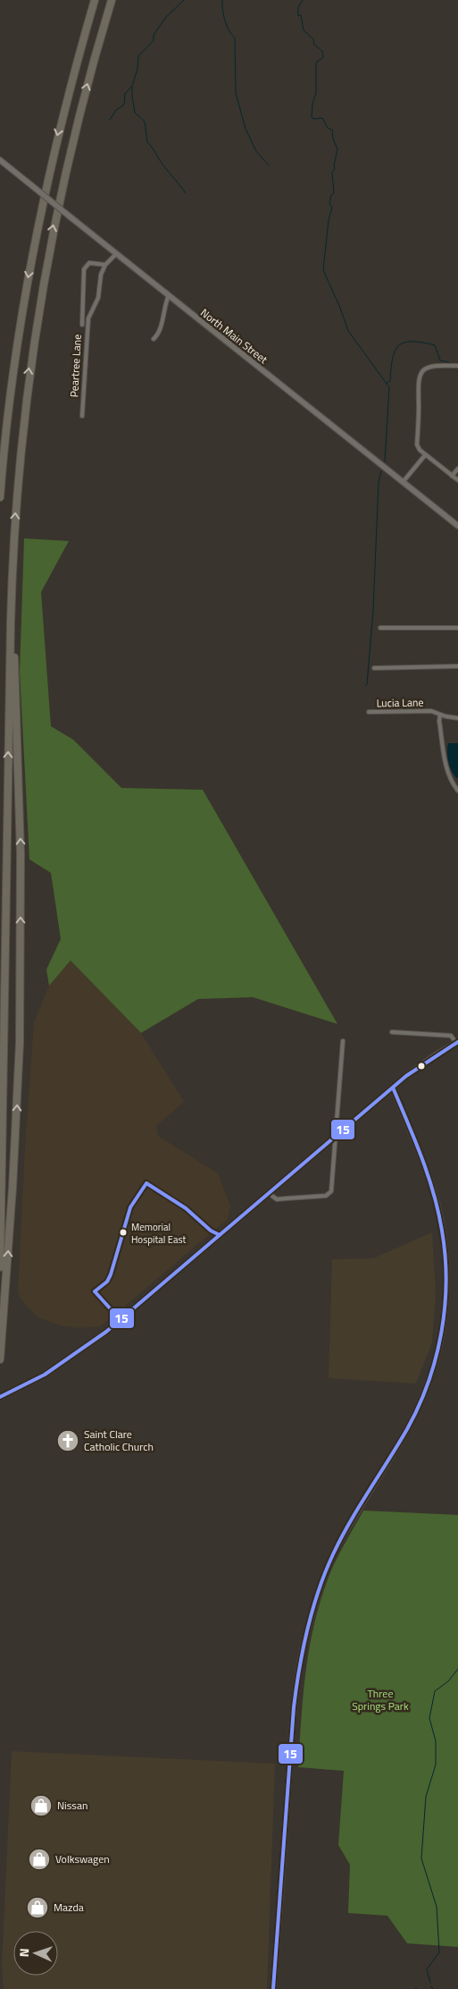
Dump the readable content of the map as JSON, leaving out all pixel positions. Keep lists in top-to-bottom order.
{
  "streets": {
    "main road": ["North Main Street"],
    "street": ["Peartree Lane", "Lucia Lane"]
  },
  "parks": ["Three Springs Park"],
  "places": {
    "other": ["Memorial Hospital East"],
    "church": ["Saint Clare Catholic Church"],
    "shop": ["Nissan", "Volkswagen", "Mazda"]
  },
  "lines": ["transit line 15"],
  "north": "left"
}
